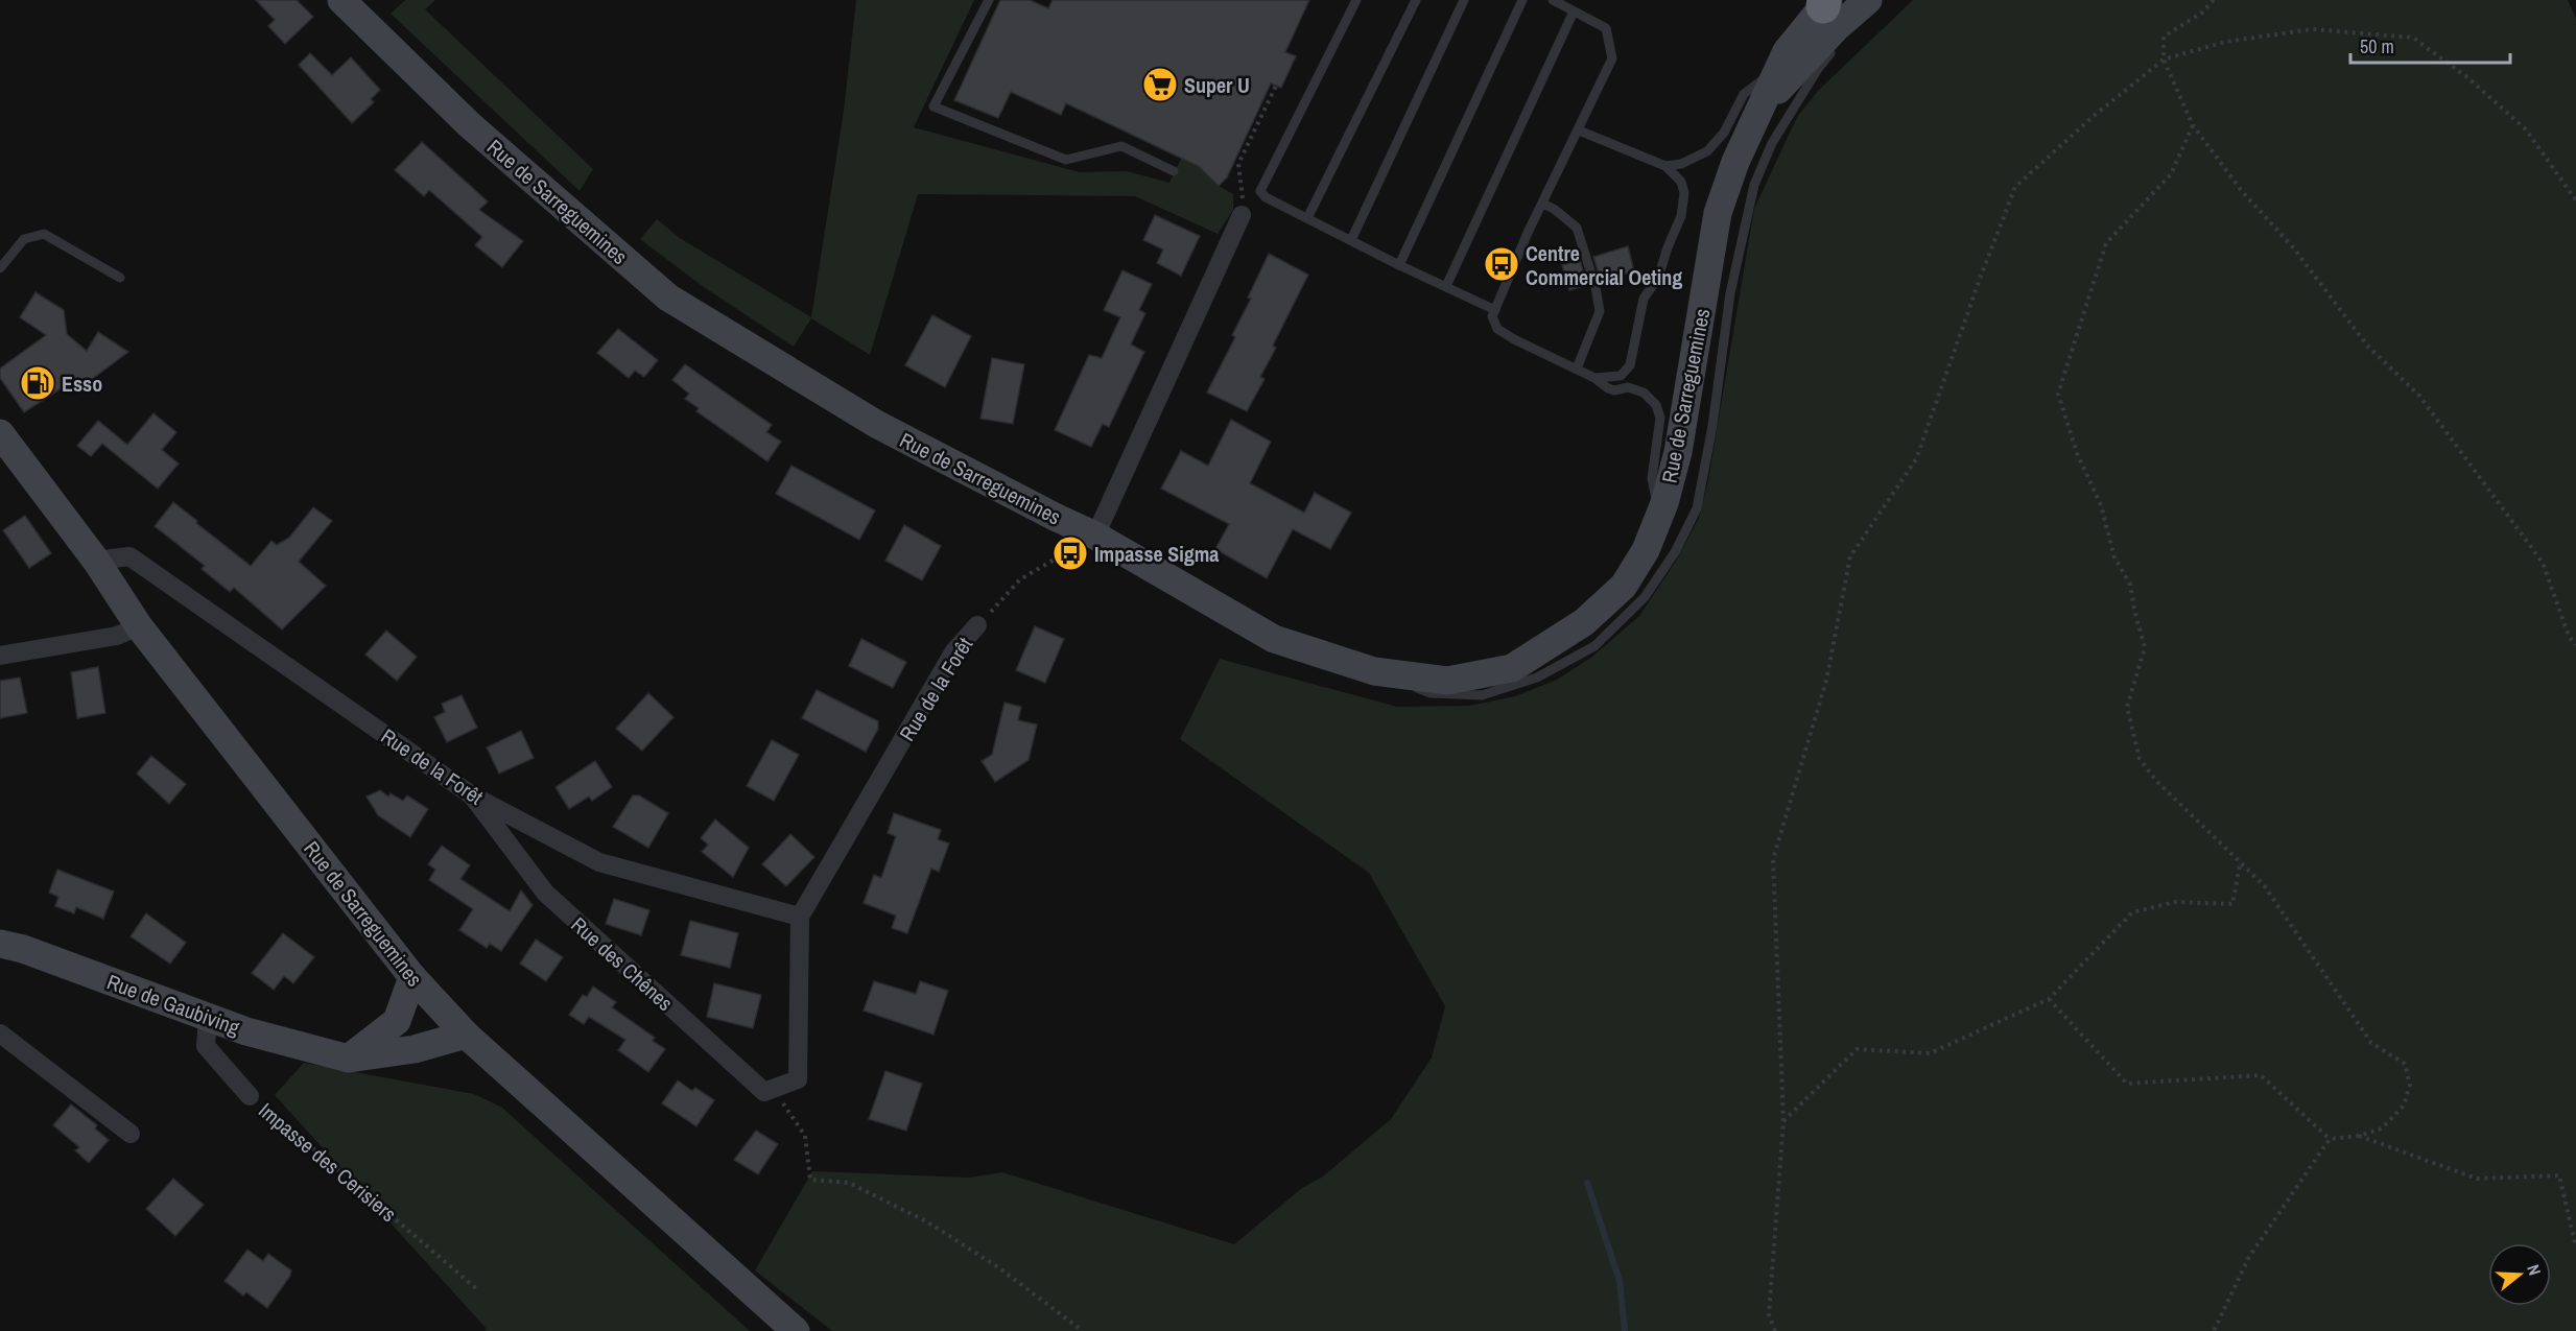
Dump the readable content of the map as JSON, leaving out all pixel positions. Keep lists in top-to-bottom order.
{
  "streets": {
    "main road": ["Rue de Sarreguemines", "Rue de Gaubiving"],
    "street": ["Rue de la Forêt", "Rue des Chênes", "Impasse des Cerisiers"]
  },
  "crossings": [
    ["Rue de Sarreguemines", "Rue de la Forêt"],
    ["Rue de la Forêt", "Rue des Chênes"],
    ["Rue de Gaubiving", "Impasse des Cerisiers"]
  ],
  "places": {
    "supermarket": ["Super U"],
    "bus stop": ["Centre Commercial Oeting", "Impasse Sigma"],
    "fuel station": ["Esso"]
  },
  "scale_bar": "50 m",
  "north": "right"
}
